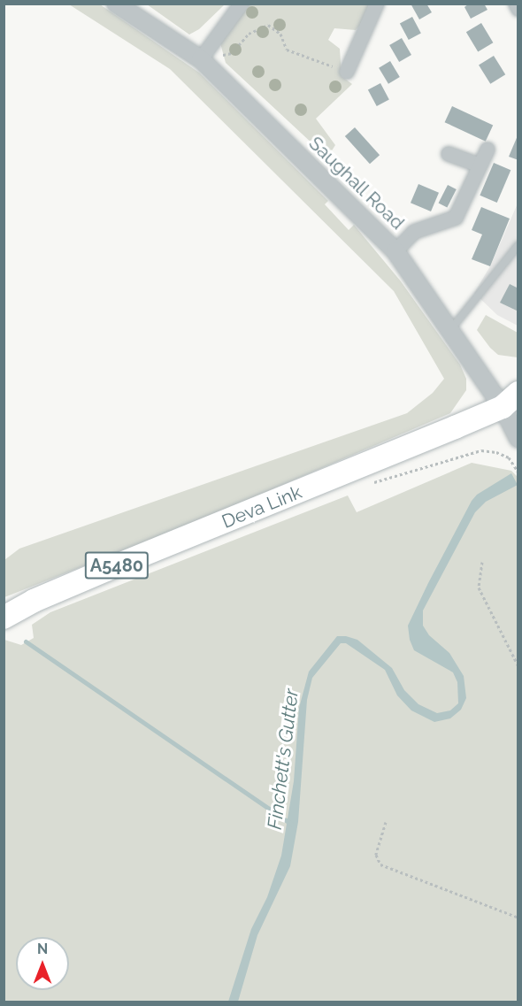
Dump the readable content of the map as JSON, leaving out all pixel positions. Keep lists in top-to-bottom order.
{
  "streets": {
    "main road": ["Deva Link", "A5480"],
    "street": ["Saughall Road"]
  },
  "crossings": [
    ["Saughall Road", "Deva Link"]
  ],
  "water": ["Finchett's Gutter"],
  "north": "top"
}
